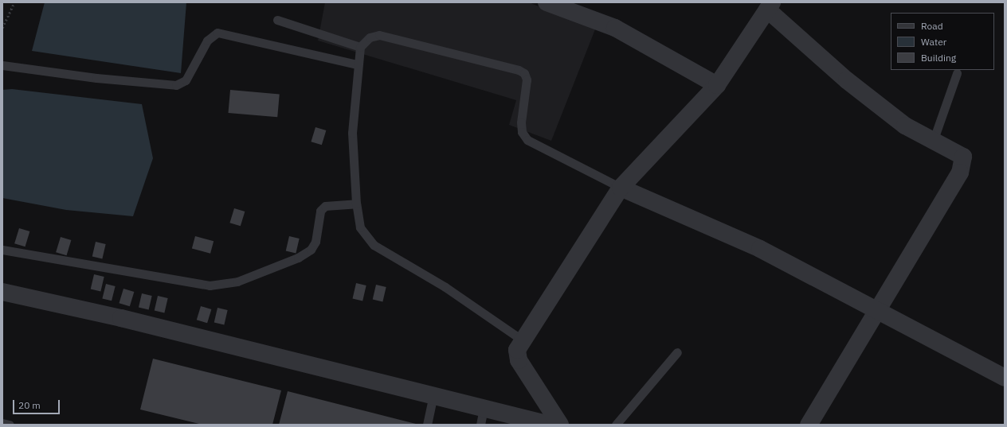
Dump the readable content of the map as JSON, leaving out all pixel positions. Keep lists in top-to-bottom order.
{
  "legend": ["Road", "Water", "Building"],
  "scale_bar": "20 m"
}
